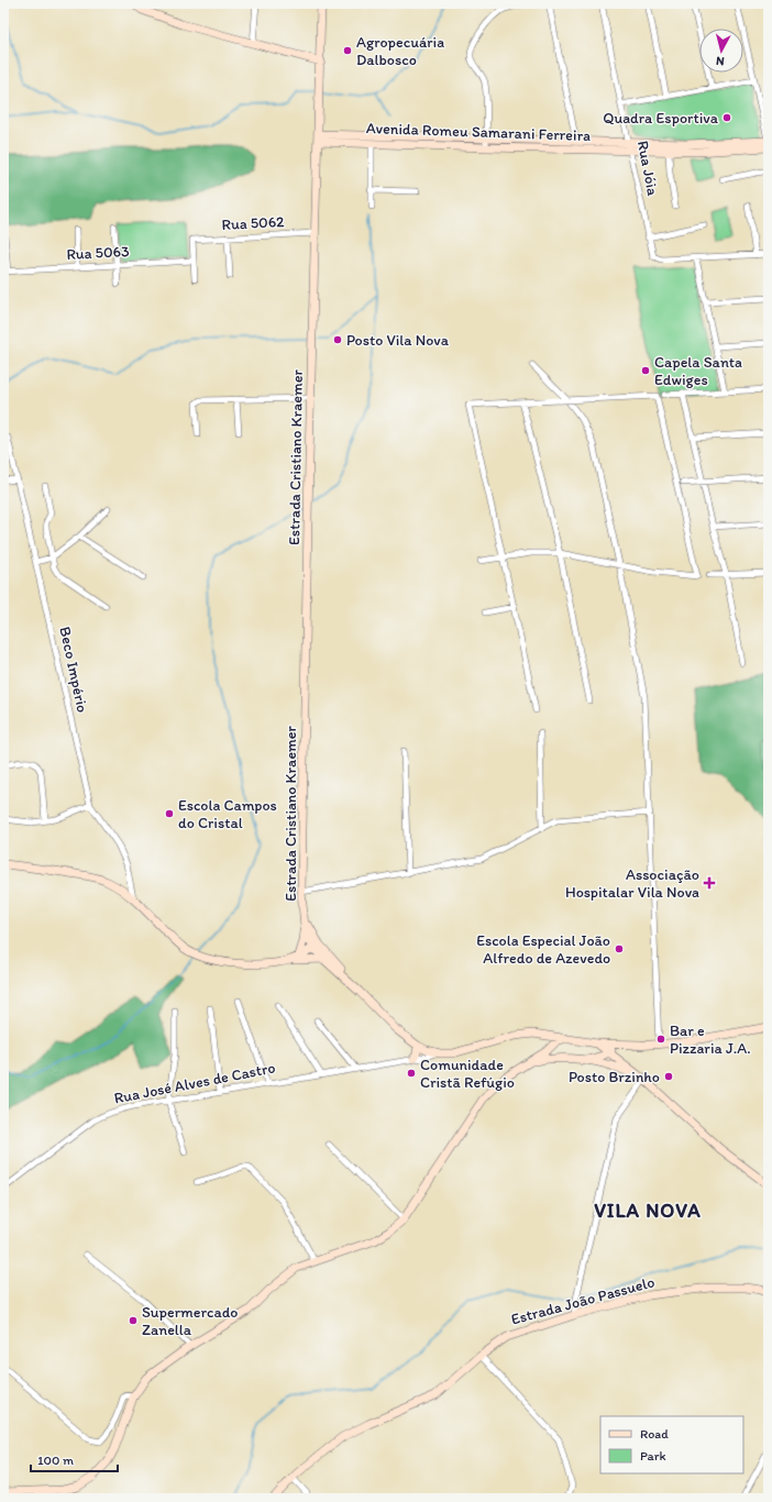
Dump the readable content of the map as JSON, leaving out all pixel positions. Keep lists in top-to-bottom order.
{
  "streets": {
    "main road": ["Avenida Romeu Samarani Ferreira", "Estrada Cristiano Kraemer", "Estrada João Passuelo"],
    "street": [
      "Rua Jóia",
      "Rua 5062",
      "Rua 5063",
      "Beco Império",
      "Rua José Alves de Castro"
    ]
  },
  "crossings": [
    ["Avenida Romeu Samarani Ferreira", "Rua Jóia"],
    ["Avenida Romeu Samarani Ferreira", "Estrada Cristiano Kraemer"],
    ["Rua 5062", "Rua 5063"],
    ["Rua 5062", "Estrada Cristiano Kraemer"],
    ["Estrada Cristiano Kraemer", "Rua José Alves de Castro"]
  ],
  "districts": ["VILA NOVA"],
  "places": {
    "other": [
      "Agropecuária Dalbosco",
      "Quadra Esportiva",
      "Posto Vila Nova",
      "Capela Santa Edwiges",
      "Escola Campos do Cristal",
      "Escola Especial João Alfredo de Azevedo",
      "Bar e Pizzaria J.A.",
      "Comunidade Cristã Refúgio",
      "Posto Brzinho",
      "Supermercado Zanella"
    ],
    "health": ["Associação Hospitalar Vila Nova"]
  },
  "legend": ["Road", "Park"],
  "scale_bar": "100 m",
  "north": "bottom"
}
